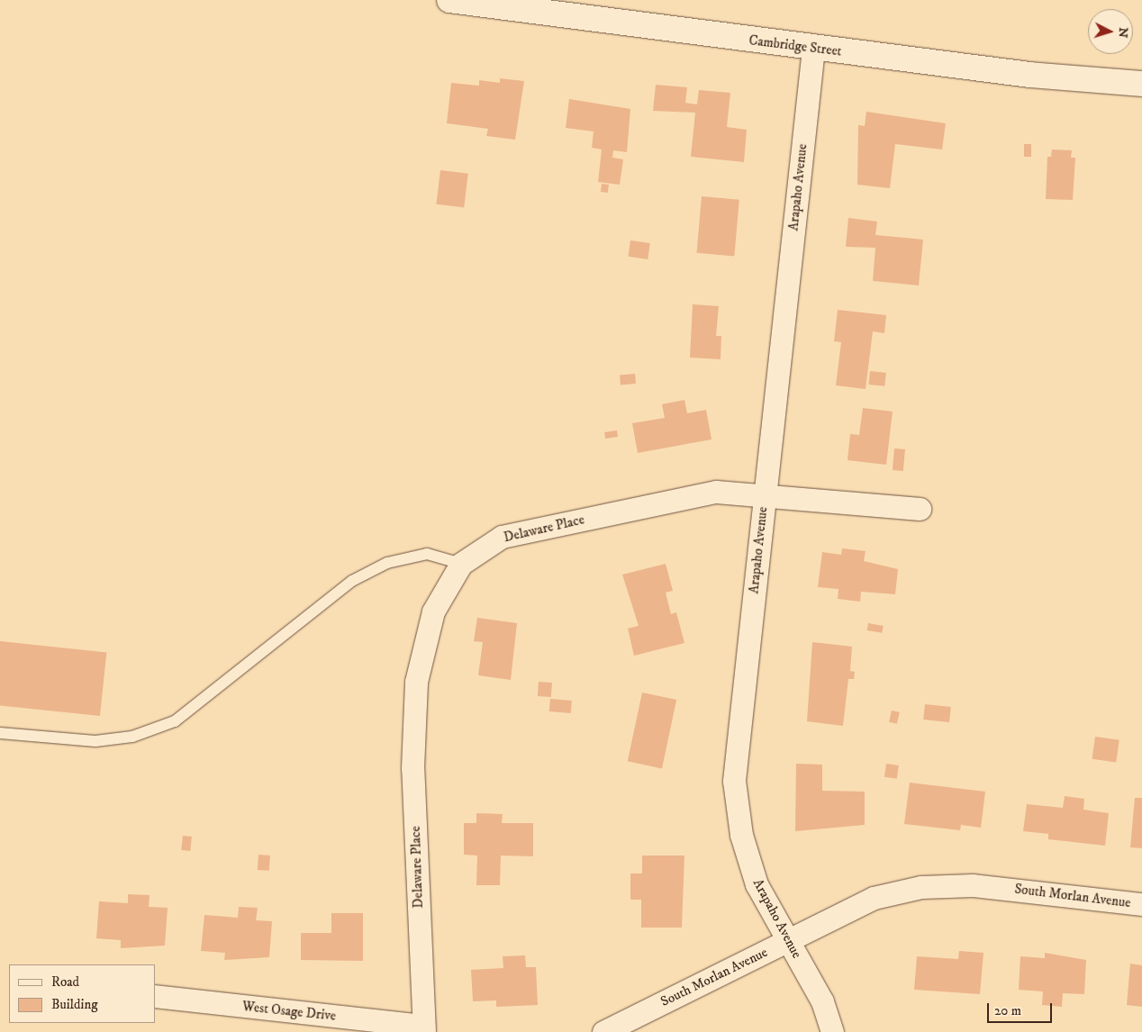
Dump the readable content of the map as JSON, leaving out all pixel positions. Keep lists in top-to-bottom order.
{
  "streets": {
    "street": [
      "Cambridge Street",
      "Arapaho Avenue",
      "Delaware Place",
      "South Morlan Avenue",
      "West Osage Drive"
    ]
  },
  "crossings": [
    ["Cambridge Street", "Arapaho Avenue"],
    ["Arapaho Avenue", "Delaware Place"],
    ["Arapaho Avenue", "South Morlan Avenue"],
    ["Delaware Place", "West Osage Drive"]
  ],
  "legend": ["Road", "Building"],
  "scale_bar": "20 m",
  "north": "right"
}
